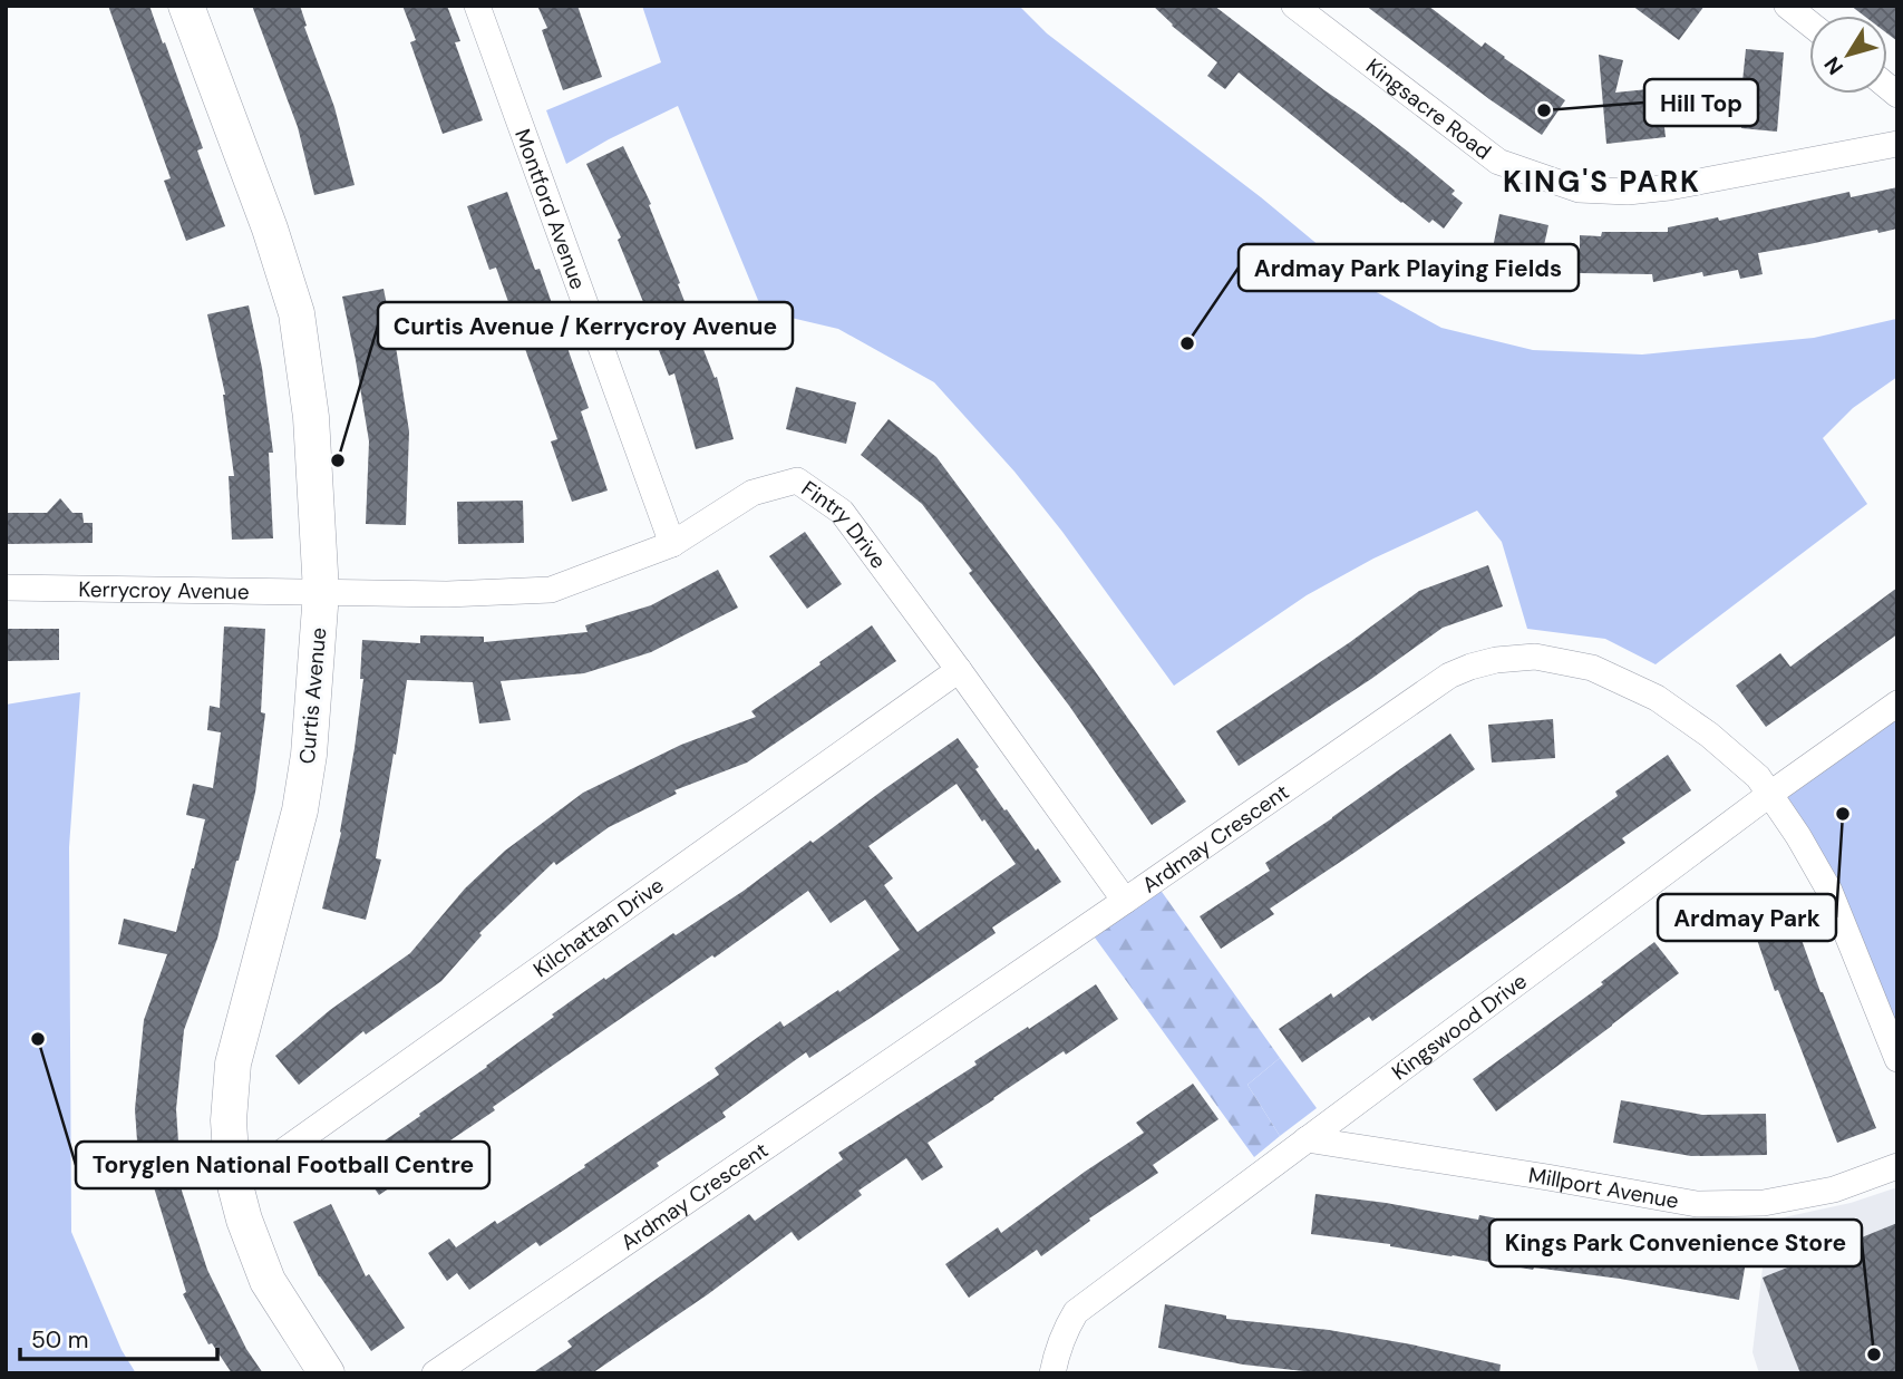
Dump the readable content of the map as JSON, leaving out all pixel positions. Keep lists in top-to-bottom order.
{
  "streets": {
    "street": [
      "Kingsacre Road",
      "Montford Avenue",
      "Fintry Drive",
      "Kerrycroy Avenue",
      "Curtis Avenue",
      "Ardmay Crescent",
      "Kilchattan Drive",
      "Kingswood Drive",
      "Millport Avenue"
    ]
  },
  "crossings": [
    ["Montford Avenue", "Fintry Drive"],
    ["Fintry Drive", "Kerrycroy Avenue"],
    ["Fintry Drive", "Curtis Avenue"],
    ["Fintry Drive", "Ardmay Crescent"],
    ["Fintry Drive", "Kilchattan Drive"],
    ["Kerrycroy Avenue", "Curtis Avenue"],
    ["Curtis Avenue", "Kilchattan Drive"],
    ["Ardmay Crescent", "Kingswood Drive"],
    ["Kingswood Drive", "Millport Avenue"]
  ],
  "districts": ["KING'S PARK"],
  "places": [
    "Hill Top",
    "Ardmay Park Playing Fields",
    "Curtis Avenue / Kerrycroy Avenue",
    "Ardmay Park",
    "Toryglen National Football Centre",
    "Kings Park Convenience Store"
  ],
  "scale_bar": "50 m",
  "north": "bottom left"
}
